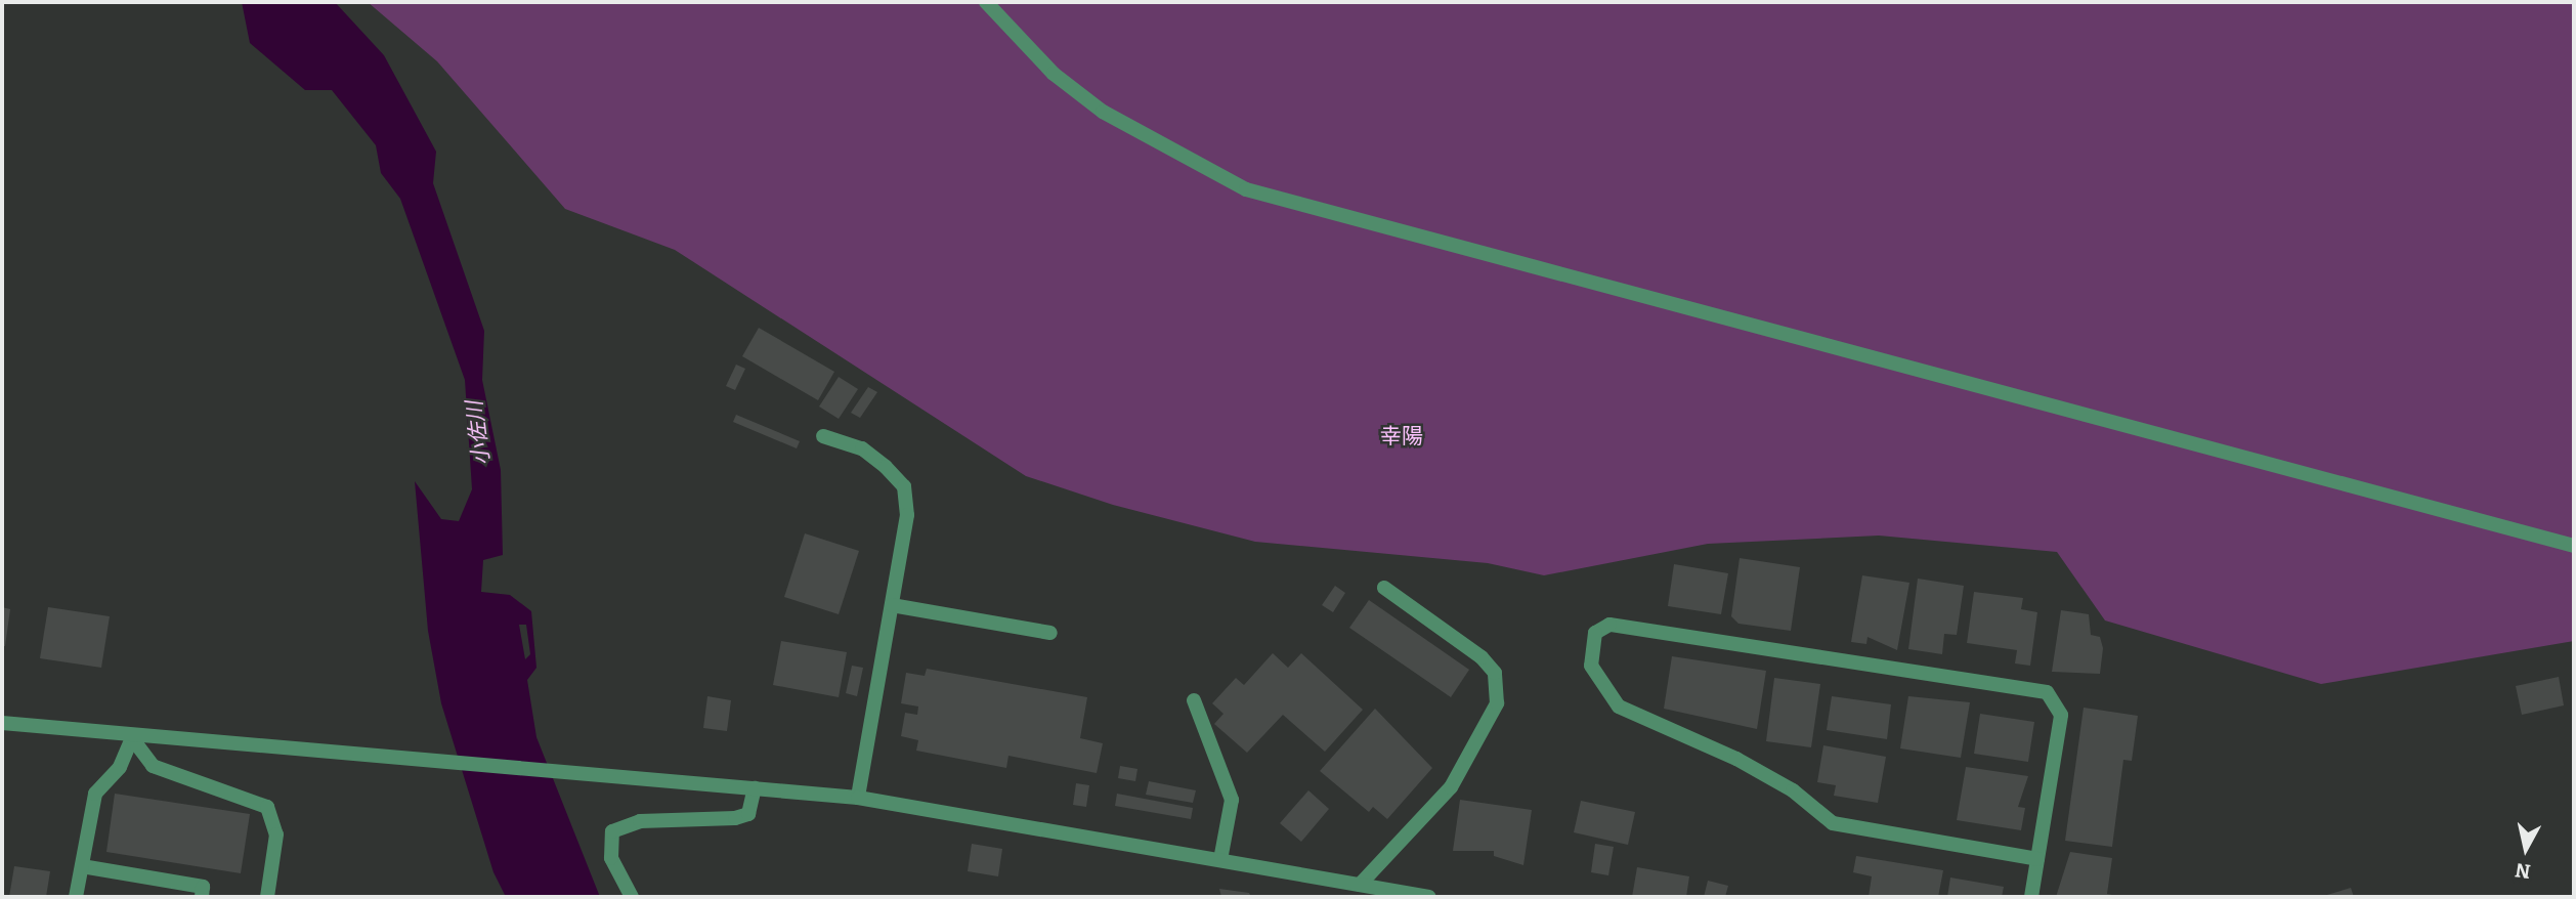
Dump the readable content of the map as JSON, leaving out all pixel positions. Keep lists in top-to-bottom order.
{
  "districts": ["幸陽"],
  "water": ["小佐川"],
  "north": "bottom"
}
